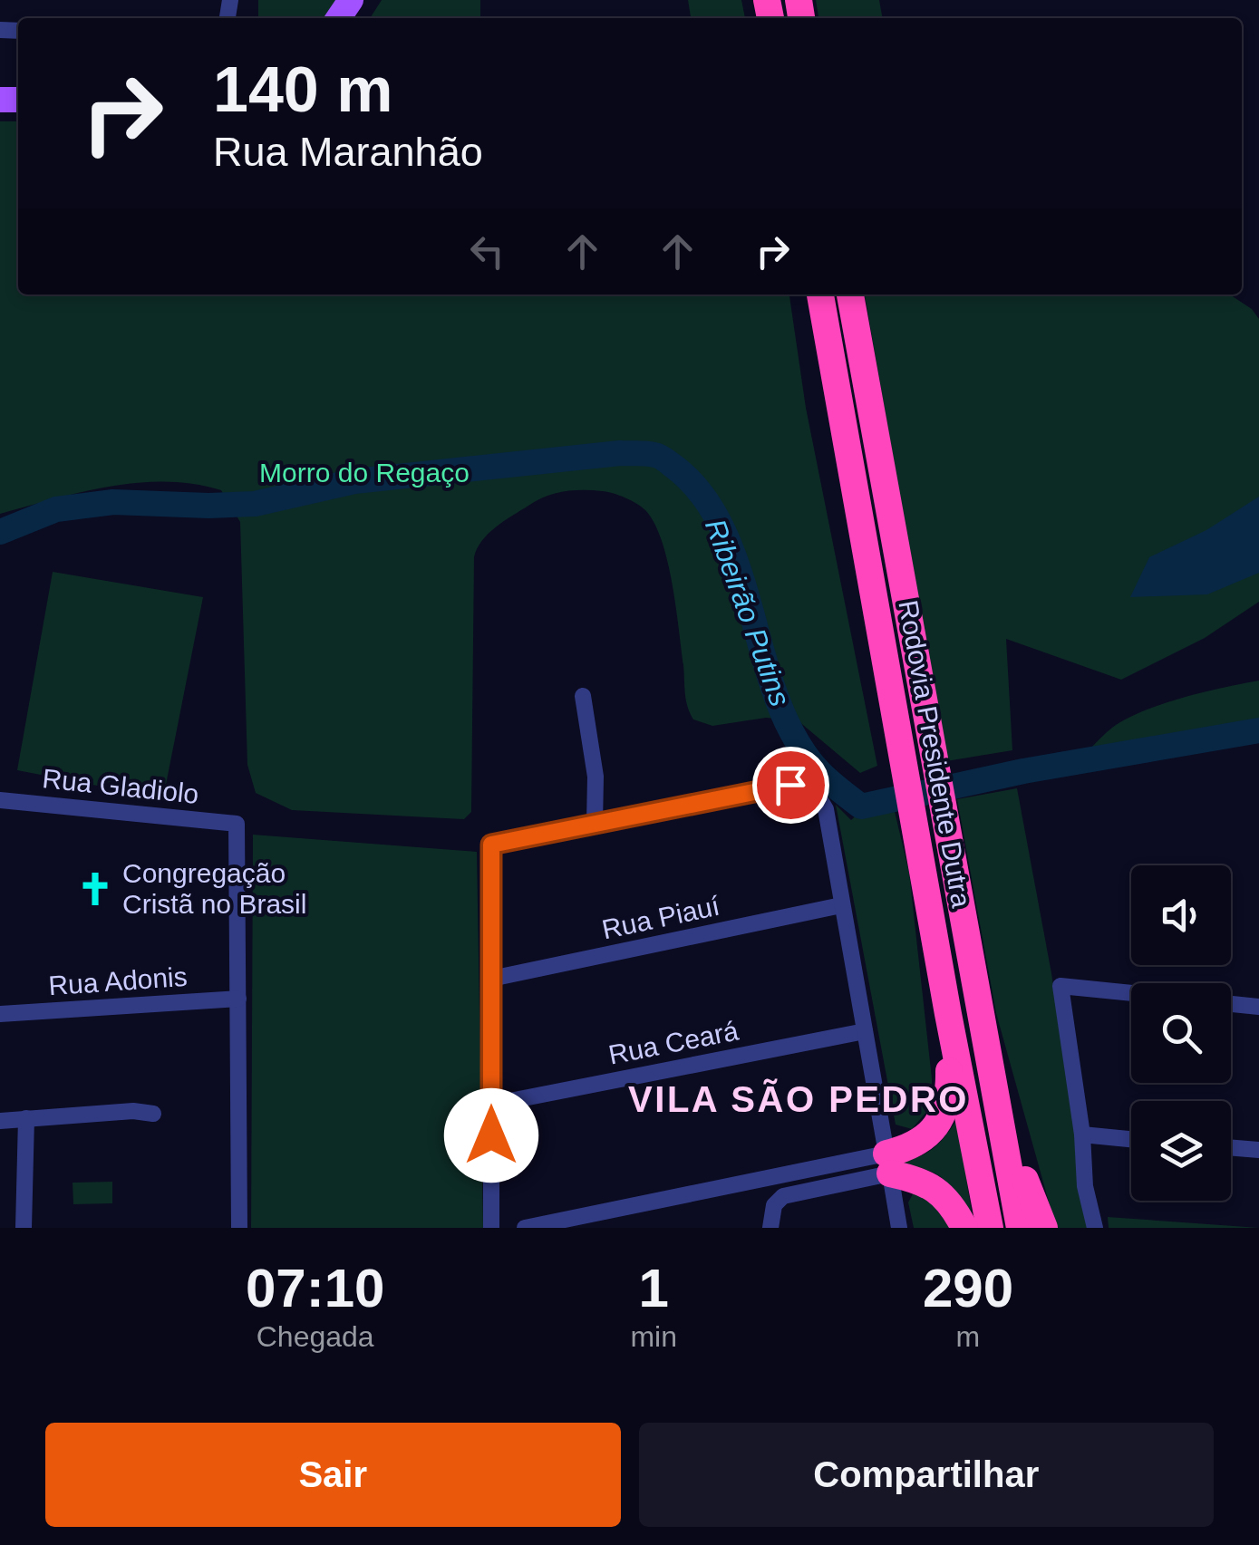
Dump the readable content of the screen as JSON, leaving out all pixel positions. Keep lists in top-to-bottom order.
{
  "streets": {
    "highway": ["Rodovia Presidente Dutra"],
    "street": [
      "Rua Gladiolo",
      "Rua Piauí",
      "Rua Adonis",
      "Rua Ceará"
    ]
  },
  "crossings": [
    ["Rua Gladiolo", "Rua Adonis"]
  ],
  "districts": ["VILA SÃO PEDRO"],
  "water": ["Ribeirão Putins"],
  "parks": ["Morro do Regaço"],
  "places": {
    "church": ["Congregação Cristã no Brasil"]
  },
  "page": {
    "turn": ["140 m", "Rua Maranhão"],
    "eta": [
      "07:10",
      "Chegada",
      "1",
      "min",
      "290",
      "m"
    ],
    "buttons": ["Sair", "Compartilhar"]
  }
}
